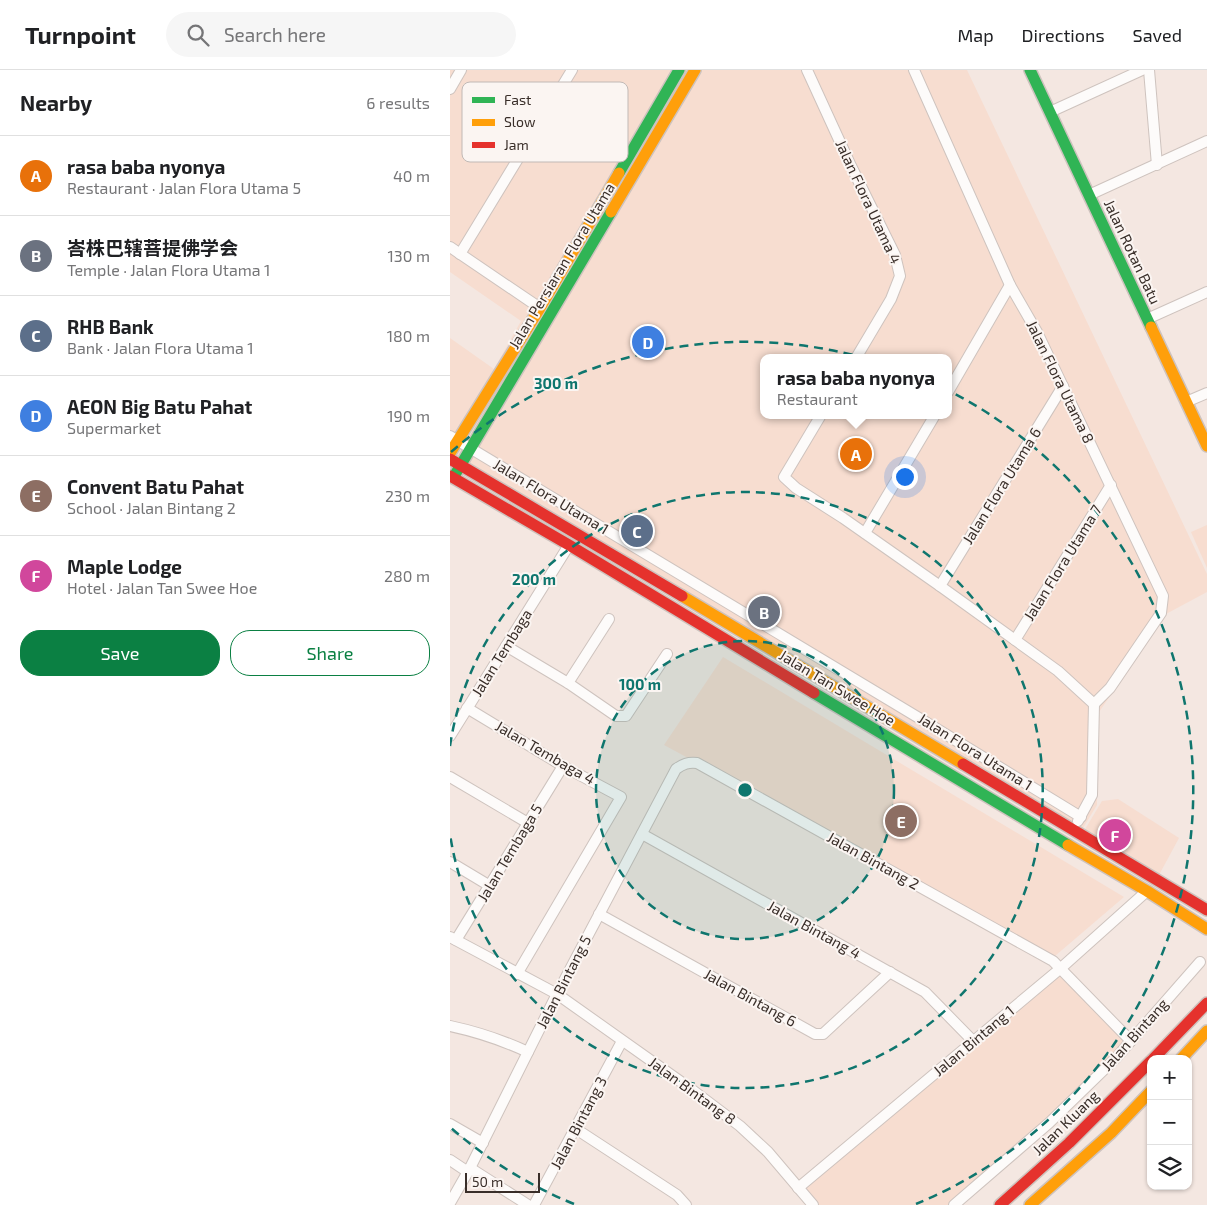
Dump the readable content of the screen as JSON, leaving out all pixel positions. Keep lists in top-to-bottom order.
{
  "streets": {
    "main road": [
      "Jalan Rotan Batu",
      "Jalan Persiaran Flora Utama",
      "Jalan Tan Swee Hoe",
      "Jalan Kluang"
    ],
    "street": [
      "Jalan Flora Utama 4",
      "Jalan Flora Utama 8",
      "Jalan Flora Utama 6",
      "Jalan Flora Utama 1",
      "Jalan Flora Utama 7",
      "Jalan Tembaga",
      "Jalan Tembaga 4",
      "Jalan Tembaga 5",
      "Jalan Bintang 2",
      "Jalan Bintang 4",
      "Jalan Bintang 5",
      "Jalan Bintang 6",
      "Jalan Bintang",
      "Jalan Bintang 1",
      "Jalan Bintang 8",
      "Jalan Bintang 3"
    ]
  },
  "crossings": [
    ["Jalan Persiaran Flora Utama", "Jalan Flora Utama 1"],
    ["Jalan Persiaran Flora Utama", "Jalan Tan Swee Hoe"],
    ["Jalan Flora Utama 8", "Jalan Flora Utama 6"],
    ["Jalan Flora Utama 8", "Jalan Flora Utama 7"],
    ["Jalan Tembaga", "Jalan Tan Swee Hoe"],
    ["Jalan Tembaga", "Jalan Tembaga 4"],
    ["Jalan Tan Swee Hoe", "Jalan Bintang 1"],
    ["Jalan Tembaga 4", "Jalan Tembaga 5"],
    ["Jalan Tembaga 4", "Jalan Bintang 8"],
    ["Jalan Tembaga 5", "Jalan Bintang 8"],
    ["Jalan Bintang 2", "Jalan Bintang 5"],
    ["Jalan Bintang 2", "Jalan Bintang"],
    ["Jalan Bintang 2", "Jalan Bintang 1"],
    ["Jalan Bintang 4", "Jalan Bintang 5"],
    ["Jalan Bintang 4", "Jalan Bintang 6"],
    ["Jalan Bintang 4", "Jalan Bintang 1"],
    ["Jalan Bintang 5", "Jalan Bintang 6"],
    ["Jalan Bintang 5", "Jalan Bintang 8"],
    ["Jalan Bintang 1", "Jalan Bintang 8"],
    ["Jalan Bintang 8", "Jalan Bintang 3"]
  ],
  "legend": ["Fast", "Slow", "Jam"],
  "scale_bar": "50 m",
  "page": {
    "header": "Turnpoint",
    "search": "Search here",
    "nav": ["Map", "Directions", "Saved"],
    "heading": ["Nearby", "6 results"],
    "list": [
      {
        "mark": "A",
        "name": "rasa baba nyonya",
        "note": "Restaurant · Jalan Flora Utama 5",
        "value": "40 m"
      },
      {
        "mark": "B",
        "name": "峇株巴辖菩提佛学会",
        "note": "Temple · Jalan Flora Utama 1",
        "value": "130 m"
      },
      {
        "mark": "C",
        "name": "RHB Bank",
        "note": "Bank · Jalan Flora Utama 1",
        "value": "180 m"
      },
      {
        "mark": "D",
        "name": "AEON Big Batu Pahat",
        "note": "Supermarket",
        "value": "190 m"
      },
      {
        "mark": "E",
        "name": "Convent Batu Pahat",
        "note": "School · Jalan Bintang 2",
        "value": "230 m"
      },
      {
        "mark": "F",
        "name": "Maple Lodge",
        "note": "Hotel · Jalan Tan Swee Hoe",
        "value": "280 m"
      }
    ],
    "pins": [
      "D",
      "A",
      "C",
      "B",
      "E",
      "F"
    ],
    "popup": ["rasa baba nyonya", "Restaurant"],
    "buttons": ["Save", "Share"],
    "map_buttons": ["+", "−"],
    "scale": "50 m"
  },
  "rings": ["300 m", "200 m", "100 m"]
}
